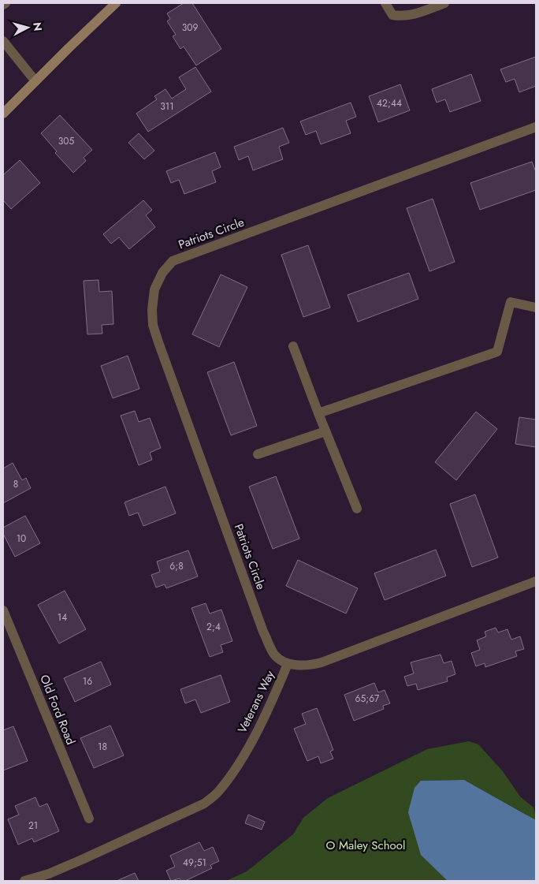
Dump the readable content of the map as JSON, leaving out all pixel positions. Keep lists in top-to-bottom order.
{
  "streets": {
    "street": ["Patriots Circle", "Veterans Way", "Old Ford Road"]
  },
  "crossings": [
    ["Patriots Circle", "Veterans Way"]
  ],
  "parks": ["O Maley School"],
  "house_numbers": [
    "309",
    "42;44",
    "311",
    "305",
    "8",
    "10",
    "6;8",
    "14",
    "2;4",
    "16",
    "65;67",
    "18",
    "21",
    "49;51"
  ],
  "north": "right"
}
